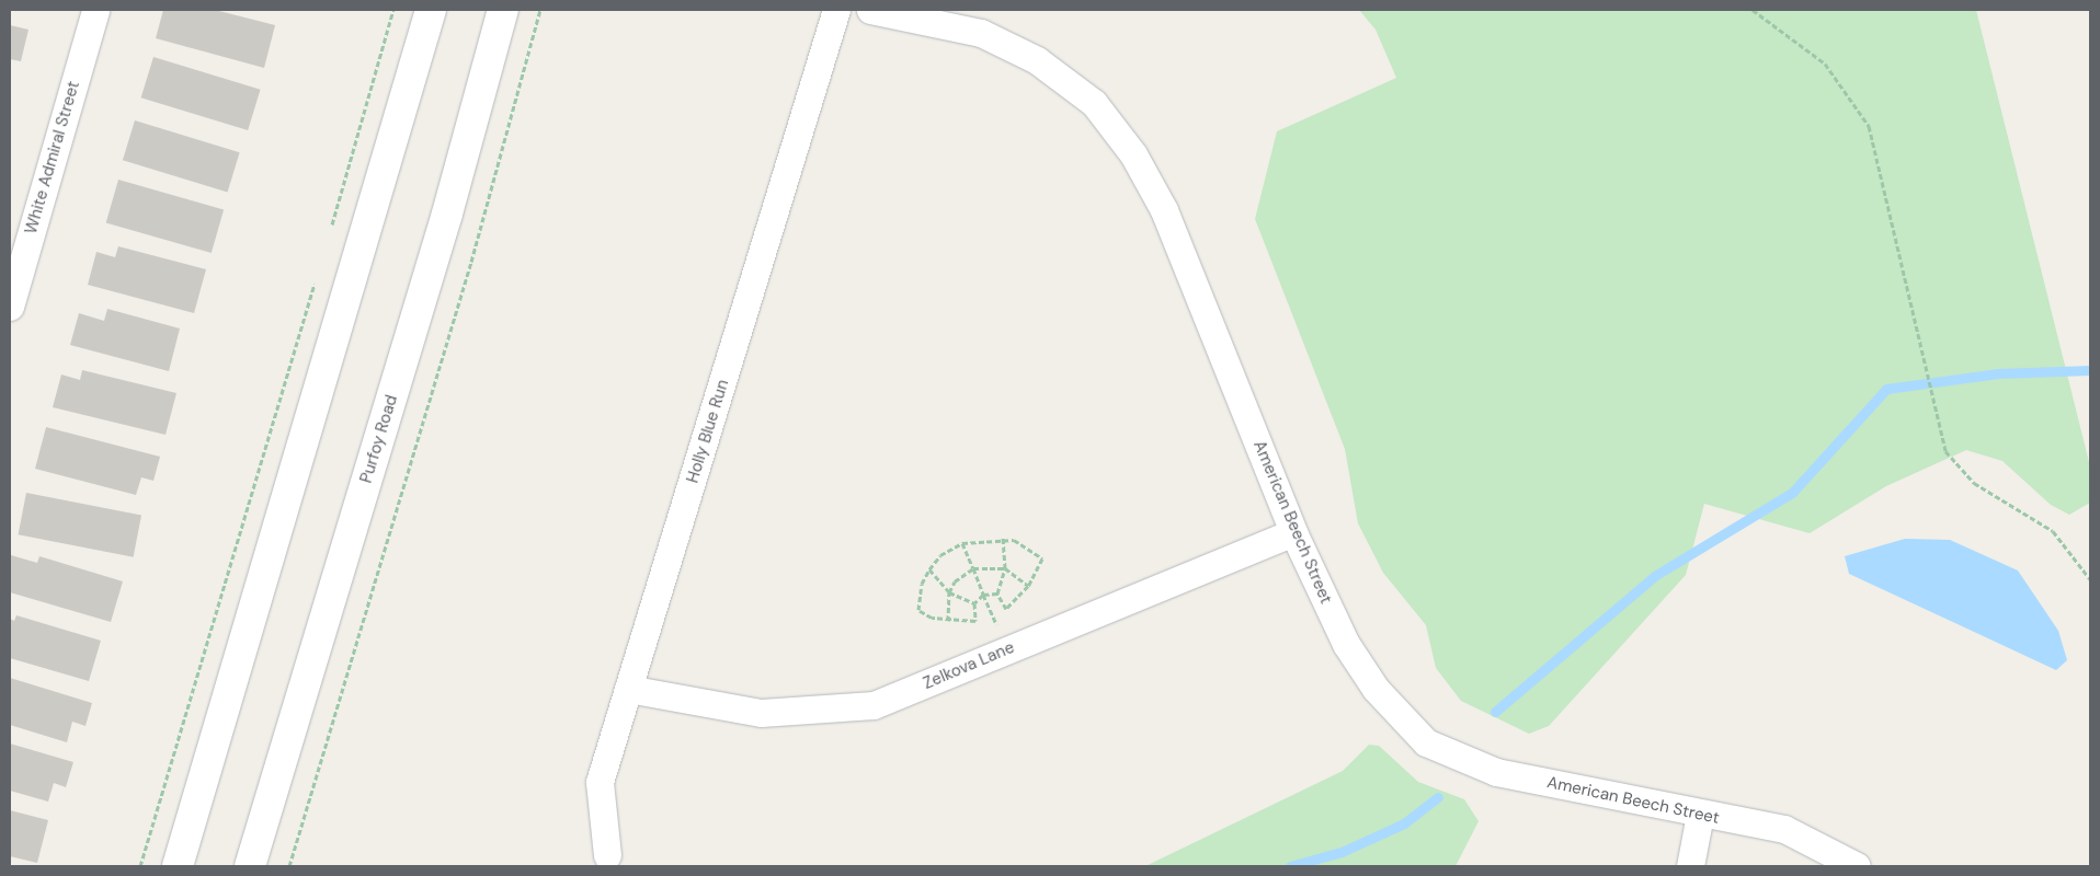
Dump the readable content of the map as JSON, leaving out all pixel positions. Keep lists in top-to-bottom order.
{
  "streets": {
    "street": [
      "White Admiral Street",
      "Holly Blue Run",
      "Purfoy Road",
      "American Beech Street",
      "Zelkova Lane"
    ]
  },
  "crossings": [
    ["Holly Blue Run", "Zelkova Lane"],
    ["American Beech Street", "Zelkova Lane"]
  ]
}
